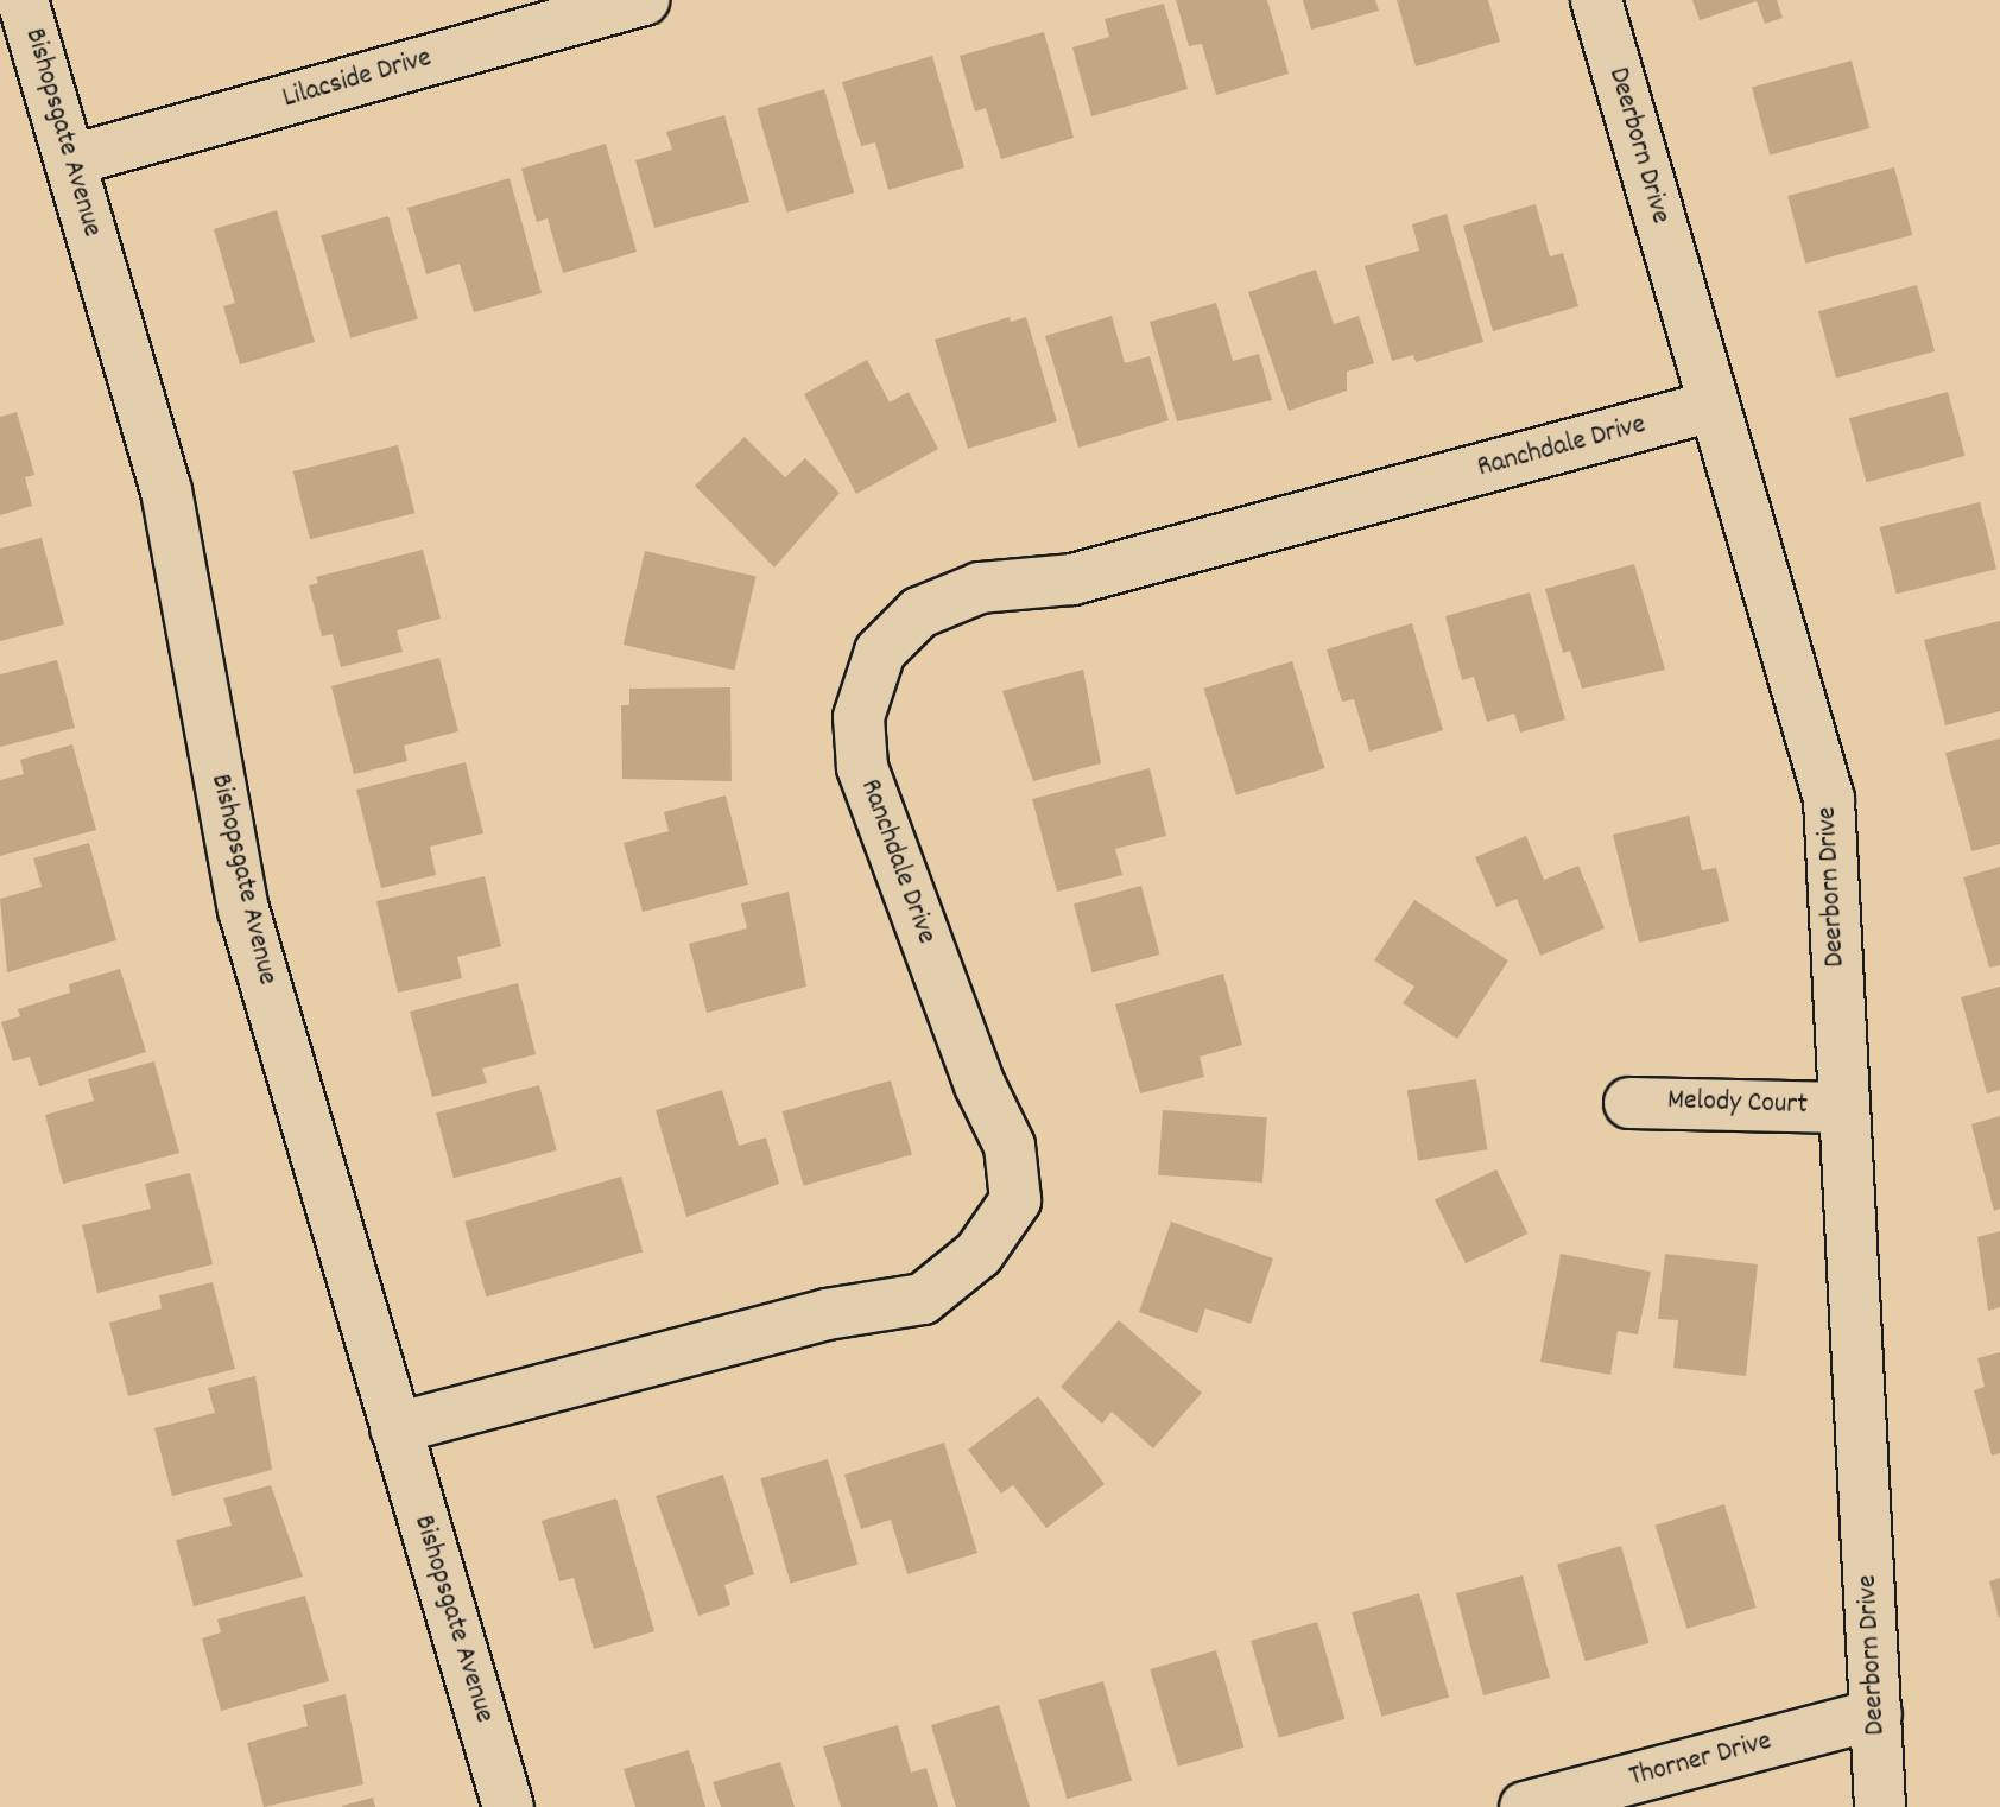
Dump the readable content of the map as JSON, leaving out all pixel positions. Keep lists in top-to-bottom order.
{
  "streets": {
    "street": [
      "Lilacside Drive",
      "Bishopsgate Avenue",
      "Deerborn Drive",
      "Ranchdale Drive",
      "Melody Court",
      "Thorner Drive"
    ]
  },
  "crossings": [
    ["Lilacside Drive", "Bishopsgate Avenue"],
    ["Bishopsgate Avenue", "Ranchdale Drive"],
    ["Deerborn Drive", "Ranchdale Drive"],
    ["Deerborn Drive", "Melody Court"],
    ["Deerborn Drive", "Thorner Drive"]
  ]
}
